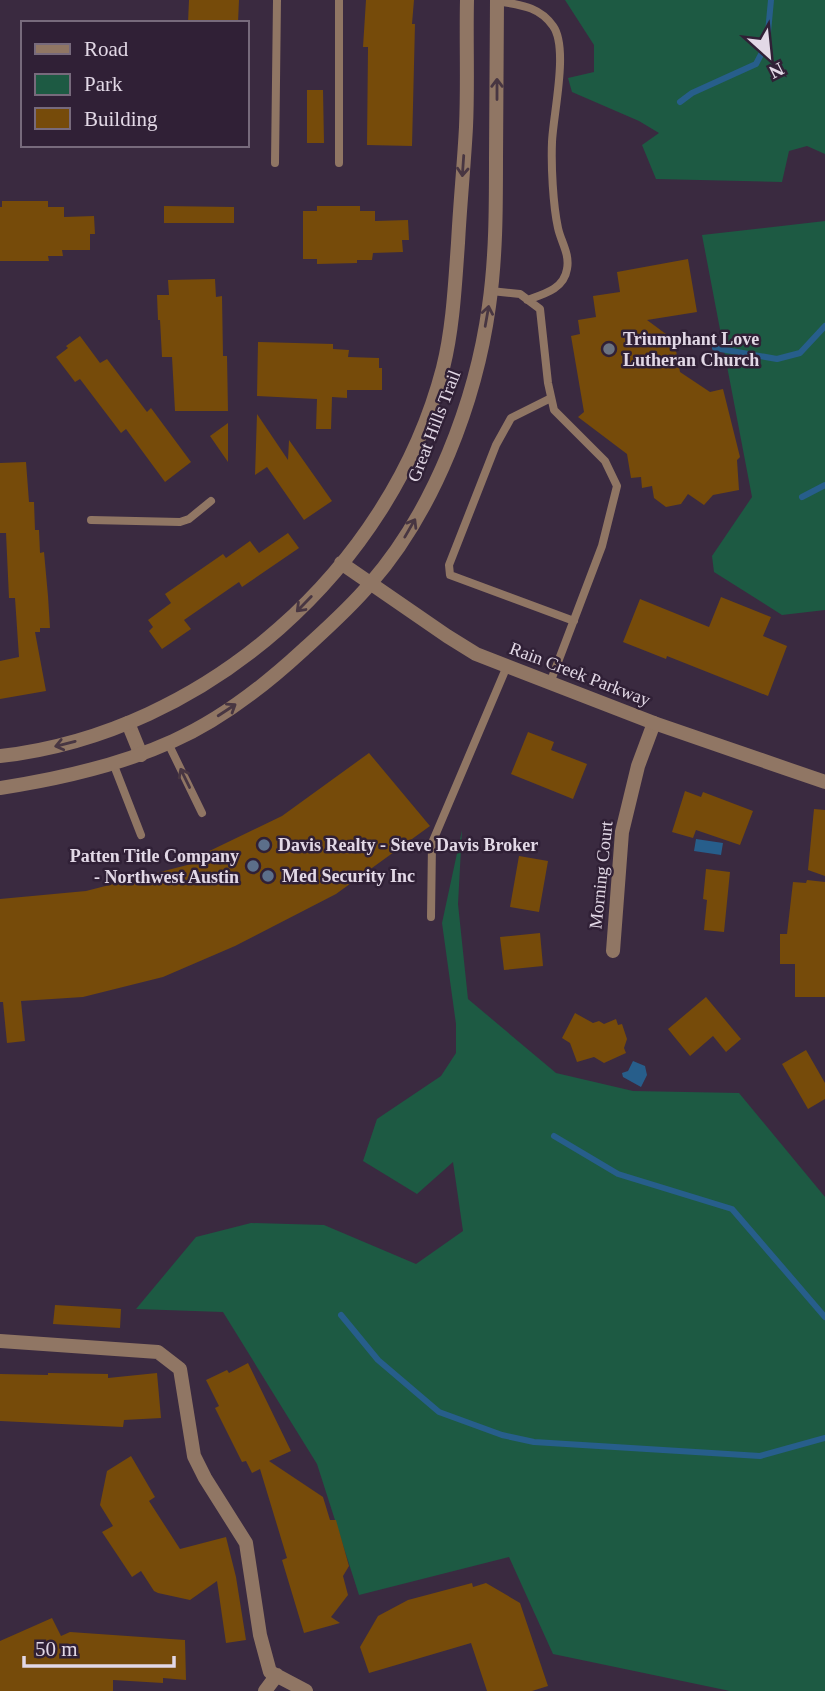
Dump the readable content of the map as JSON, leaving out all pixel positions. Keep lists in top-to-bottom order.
{
  "streets": {
    "street": ["Great Hills Trail", "Rain Creek Parkway", "Morning Court"]
  },
  "crossings": [
    ["Great Hills Trail", "Rain Creek Parkway"],
    ["Rain Creek Parkway", "Morning Court"]
  ],
  "places": [
    "Triumphant Love Lutheran Church",
    "Davis Realty - Steve Davis Broker",
    "Patten Title Company - Northwest Austin",
    "Med Security Inc"
  ],
  "legend": ["Road", "Park", "Building"],
  "scale_bar": "50 m",
  "north": "bottom right"
}
